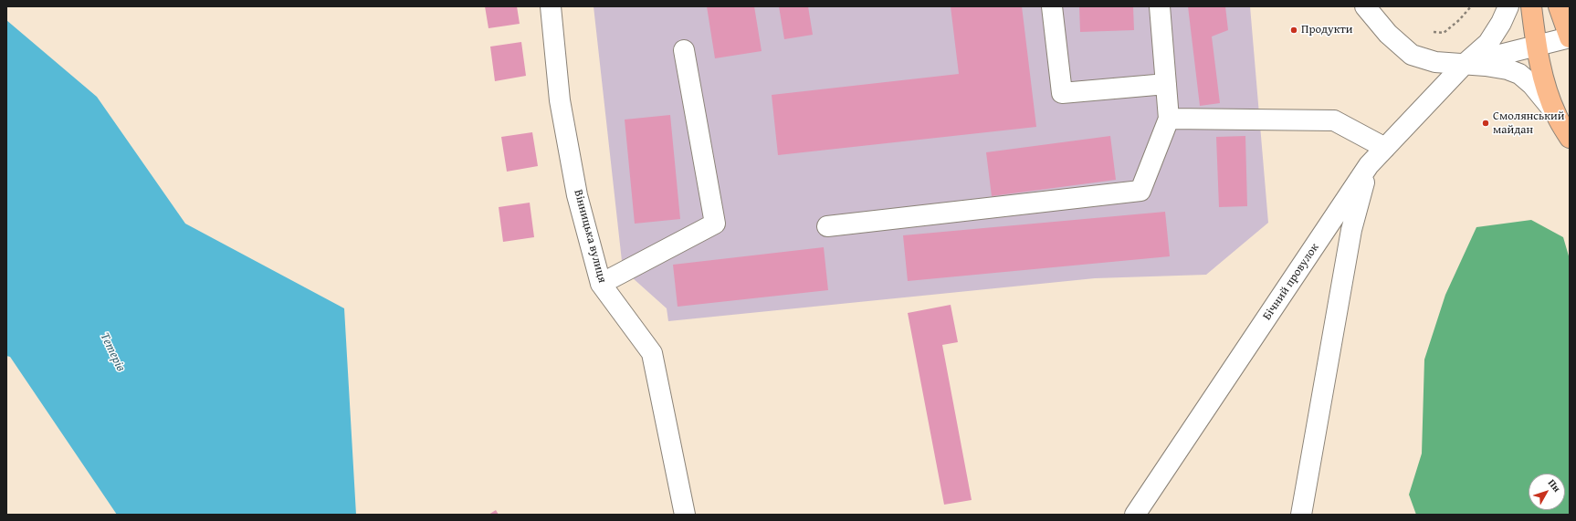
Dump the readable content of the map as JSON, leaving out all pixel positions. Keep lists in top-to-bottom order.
{
  "streets": {
    "street": ["Вінницька вулиця", "Бічний провулок"]
  },
  "water": ["Тетерів"],
  "places": ["Продукти", "Смолянський майдан"],
  "north": "top right"
}
